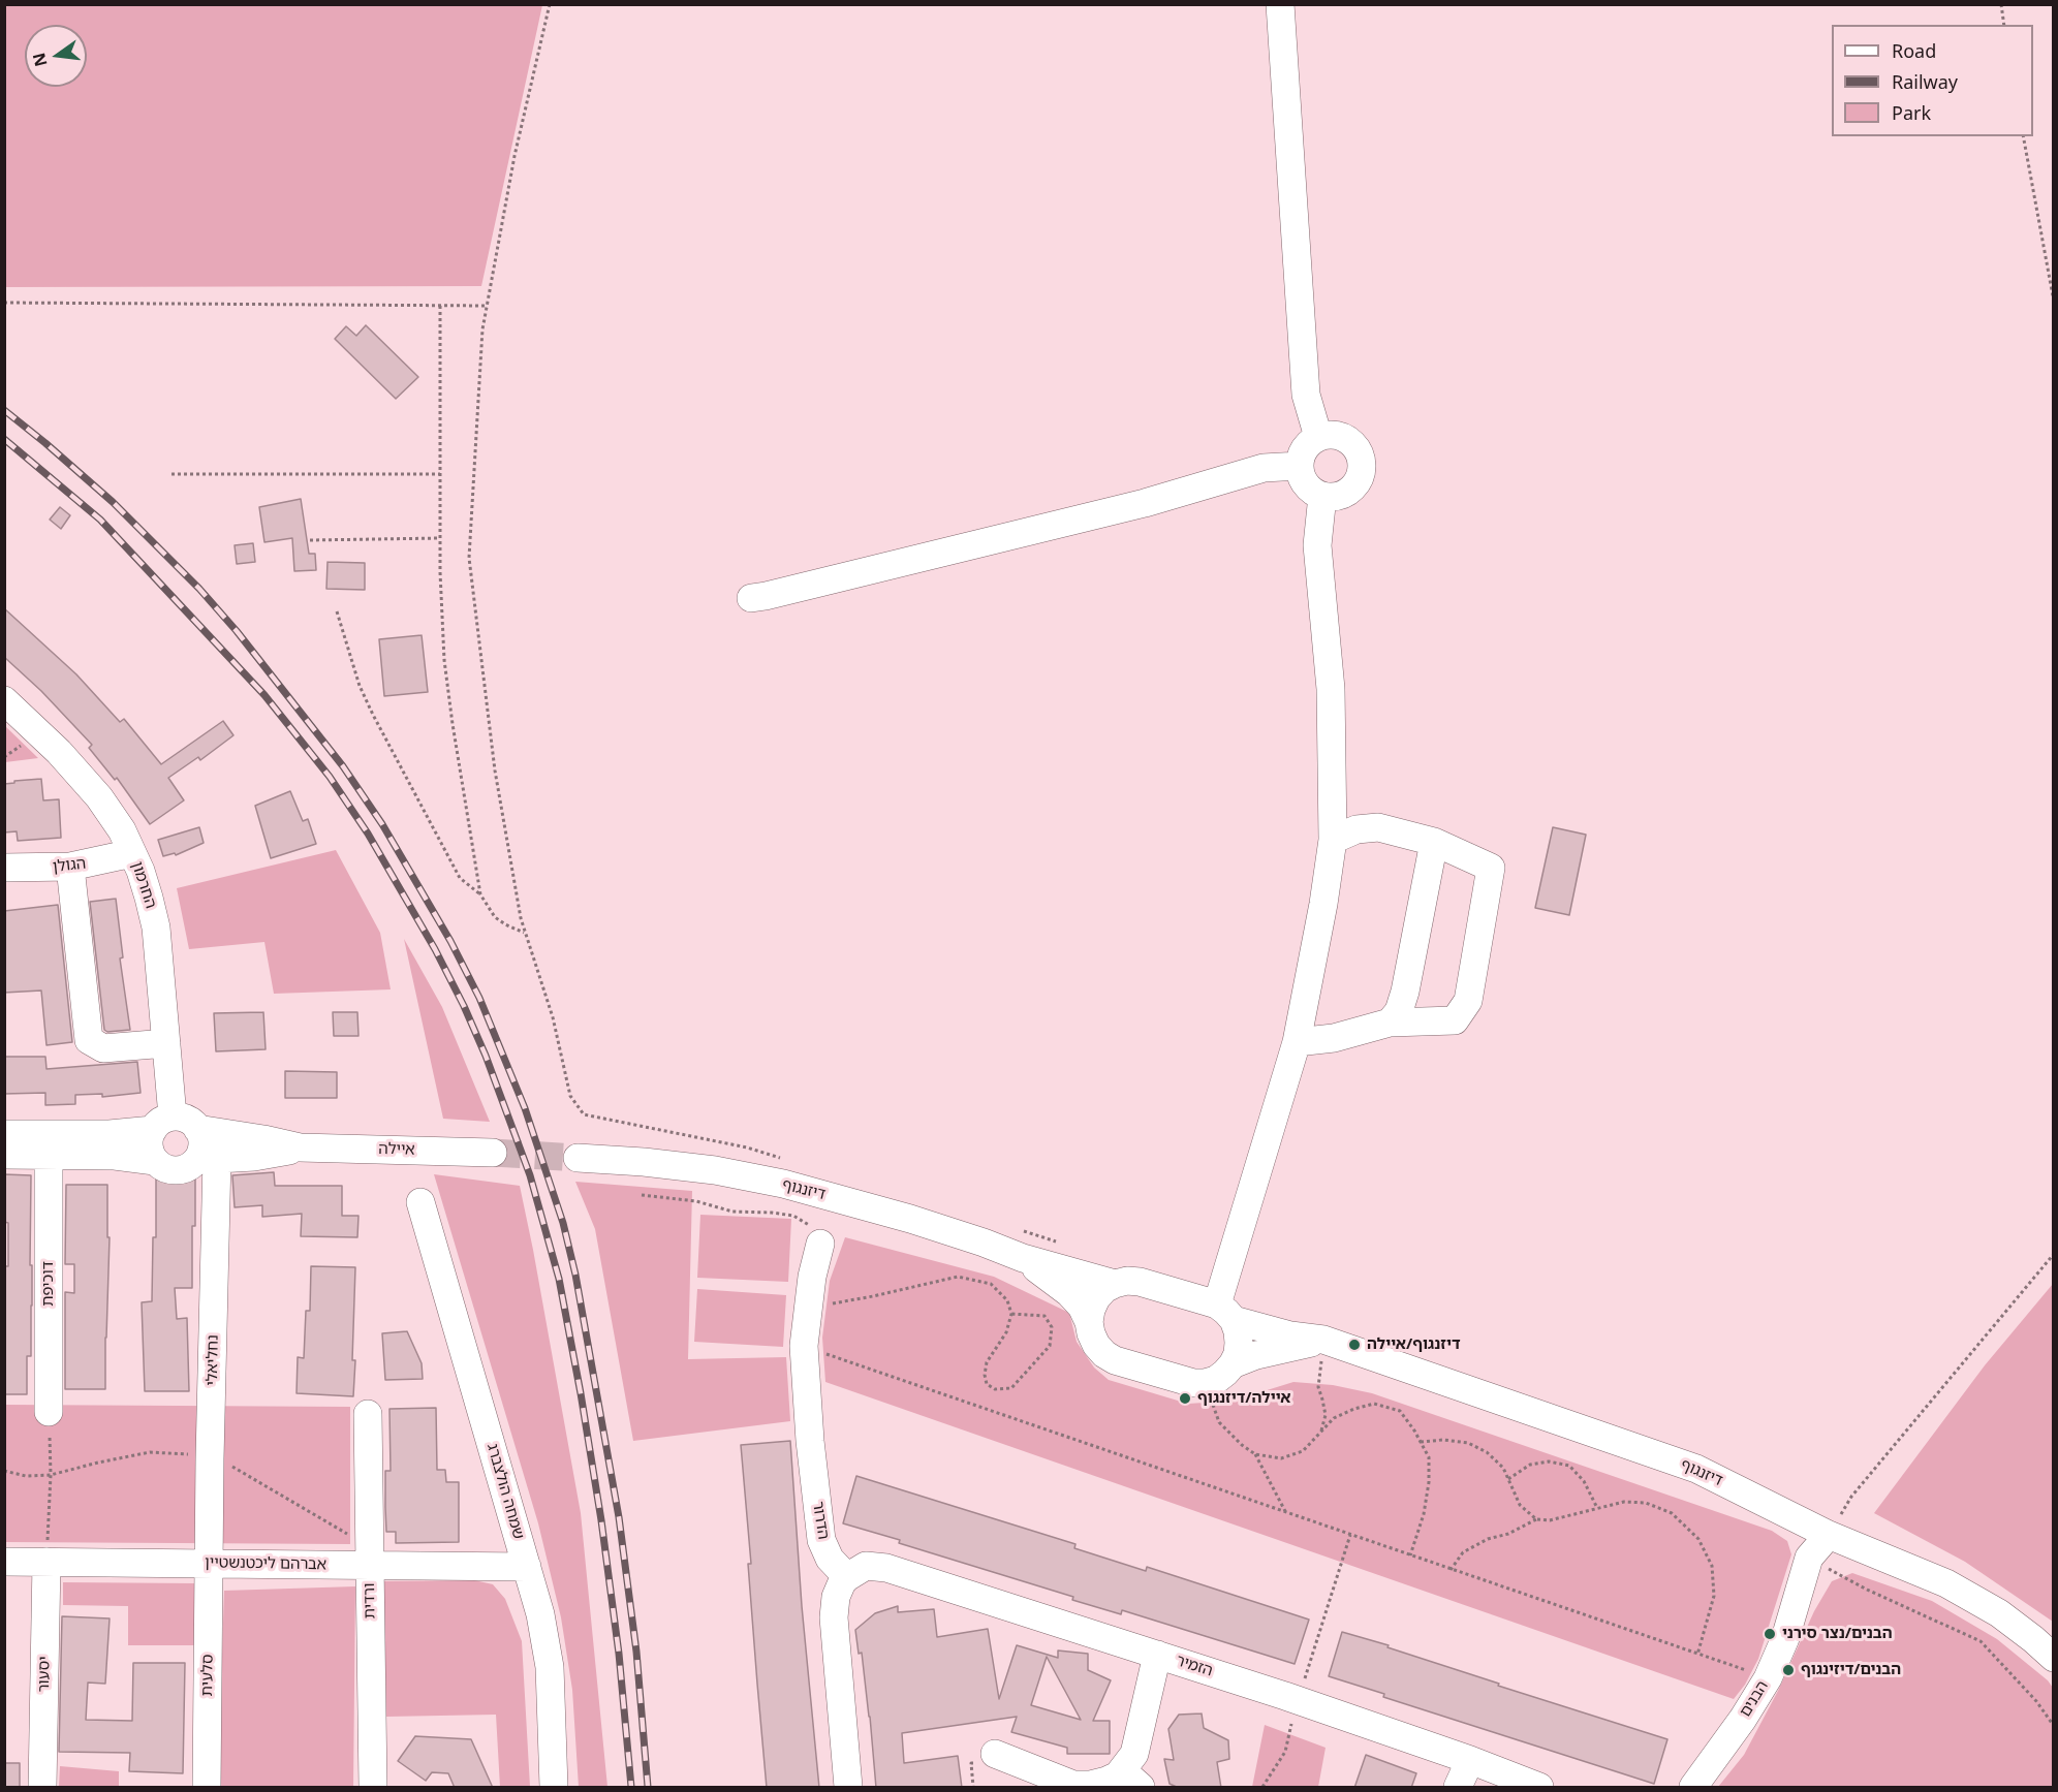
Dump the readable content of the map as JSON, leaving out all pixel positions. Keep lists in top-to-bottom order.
{
  "streets": {
    "street": [
      "הגולן",
      "החרמון",
      "איילה",
      "דיזנגוף",
      "דוכיפת",
      "נחליאלי",
      "שמחה הולצברג",
      "הדרור",
      "אברהם ליכטנשטיין",
      "ורדית",
      "הזמיר",
      "יסעור",
      "סלעית",
      "הבנים"
    ]
  },
  "crossings": [
    ["הגולן", "החרמון"],
    ["החרמון", "איילה"],
    ["החרמון", "נחליאלי"],
    ["איילה", "נחליאלי"],
    ["דיזנגוף", "הבנים"],
    ["נחליאלי", "אברהם ליכטנשטיין"],
    ["נחליאלי", "סלעית"],
    ["שמחה הולצברג", "אברהם ליכטנשטיין"],
    ["הדרור", "הזמיר"],
    ["אברהם ליכטנשטיין", "ורדית"],
    ["אברהם ליכטנשטיין", "יסעור"],
    ["אברהם ליכטנשטיין", "סלעית"]
  ],
  "places": [
    "דיזנגוף/איילה",
    "איילה/דיזנגוף",
    "הבנים/נצר סירני",
    "הבנים/דיזינגוף"
  ],
  "legend": ["Road", "Railway", "Park"],
  "north": "left"
}
